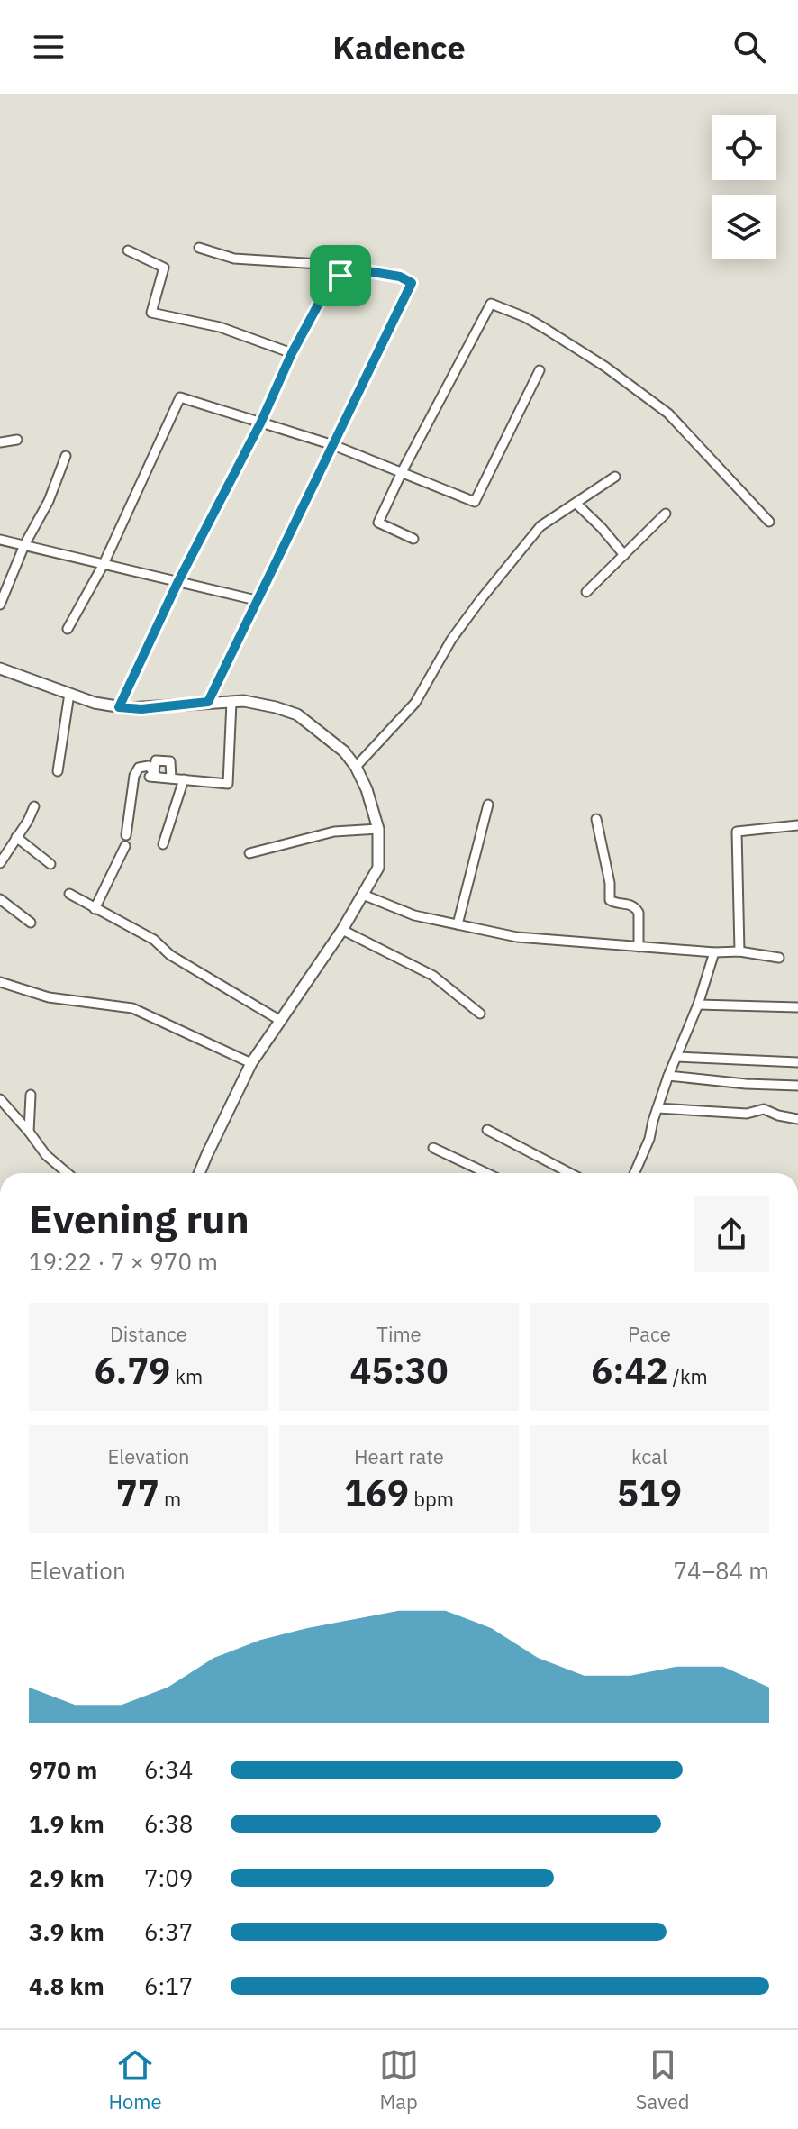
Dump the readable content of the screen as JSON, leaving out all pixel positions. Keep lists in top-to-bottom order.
{
  "page": {
    "header": "Kadence",
    "heading": ["Evening run", "19:22 · 7 × 970 m"],
    "stats": [
      ["Distance", "6.79 km"],
      ["Time", "45:30"],
      ["Pace", "6:42 /km"],
      ["Elevation", "77 m"],
      ["Heart rate", "169 bpm"],
      ["kcal", "519"]
    ],
    "chart": ["Elevation", "74–84 m"],
    "list": [
      {
        "name": "970 m",
        "note": "6:34"
      },
      {
        "name": "1.9 km",
        "note": "6:38"
      },
      {
        "name": "2.9 km",
        "note": "7:09"
      },
      {
        "name": "3.9 km",
        "note": "6:37"
      },
      {
        "name": "4.8 km",
        "note": "6:17"
      }
    ],
    "tabs": ["Home", "Map", "Saved"]
  }
}
